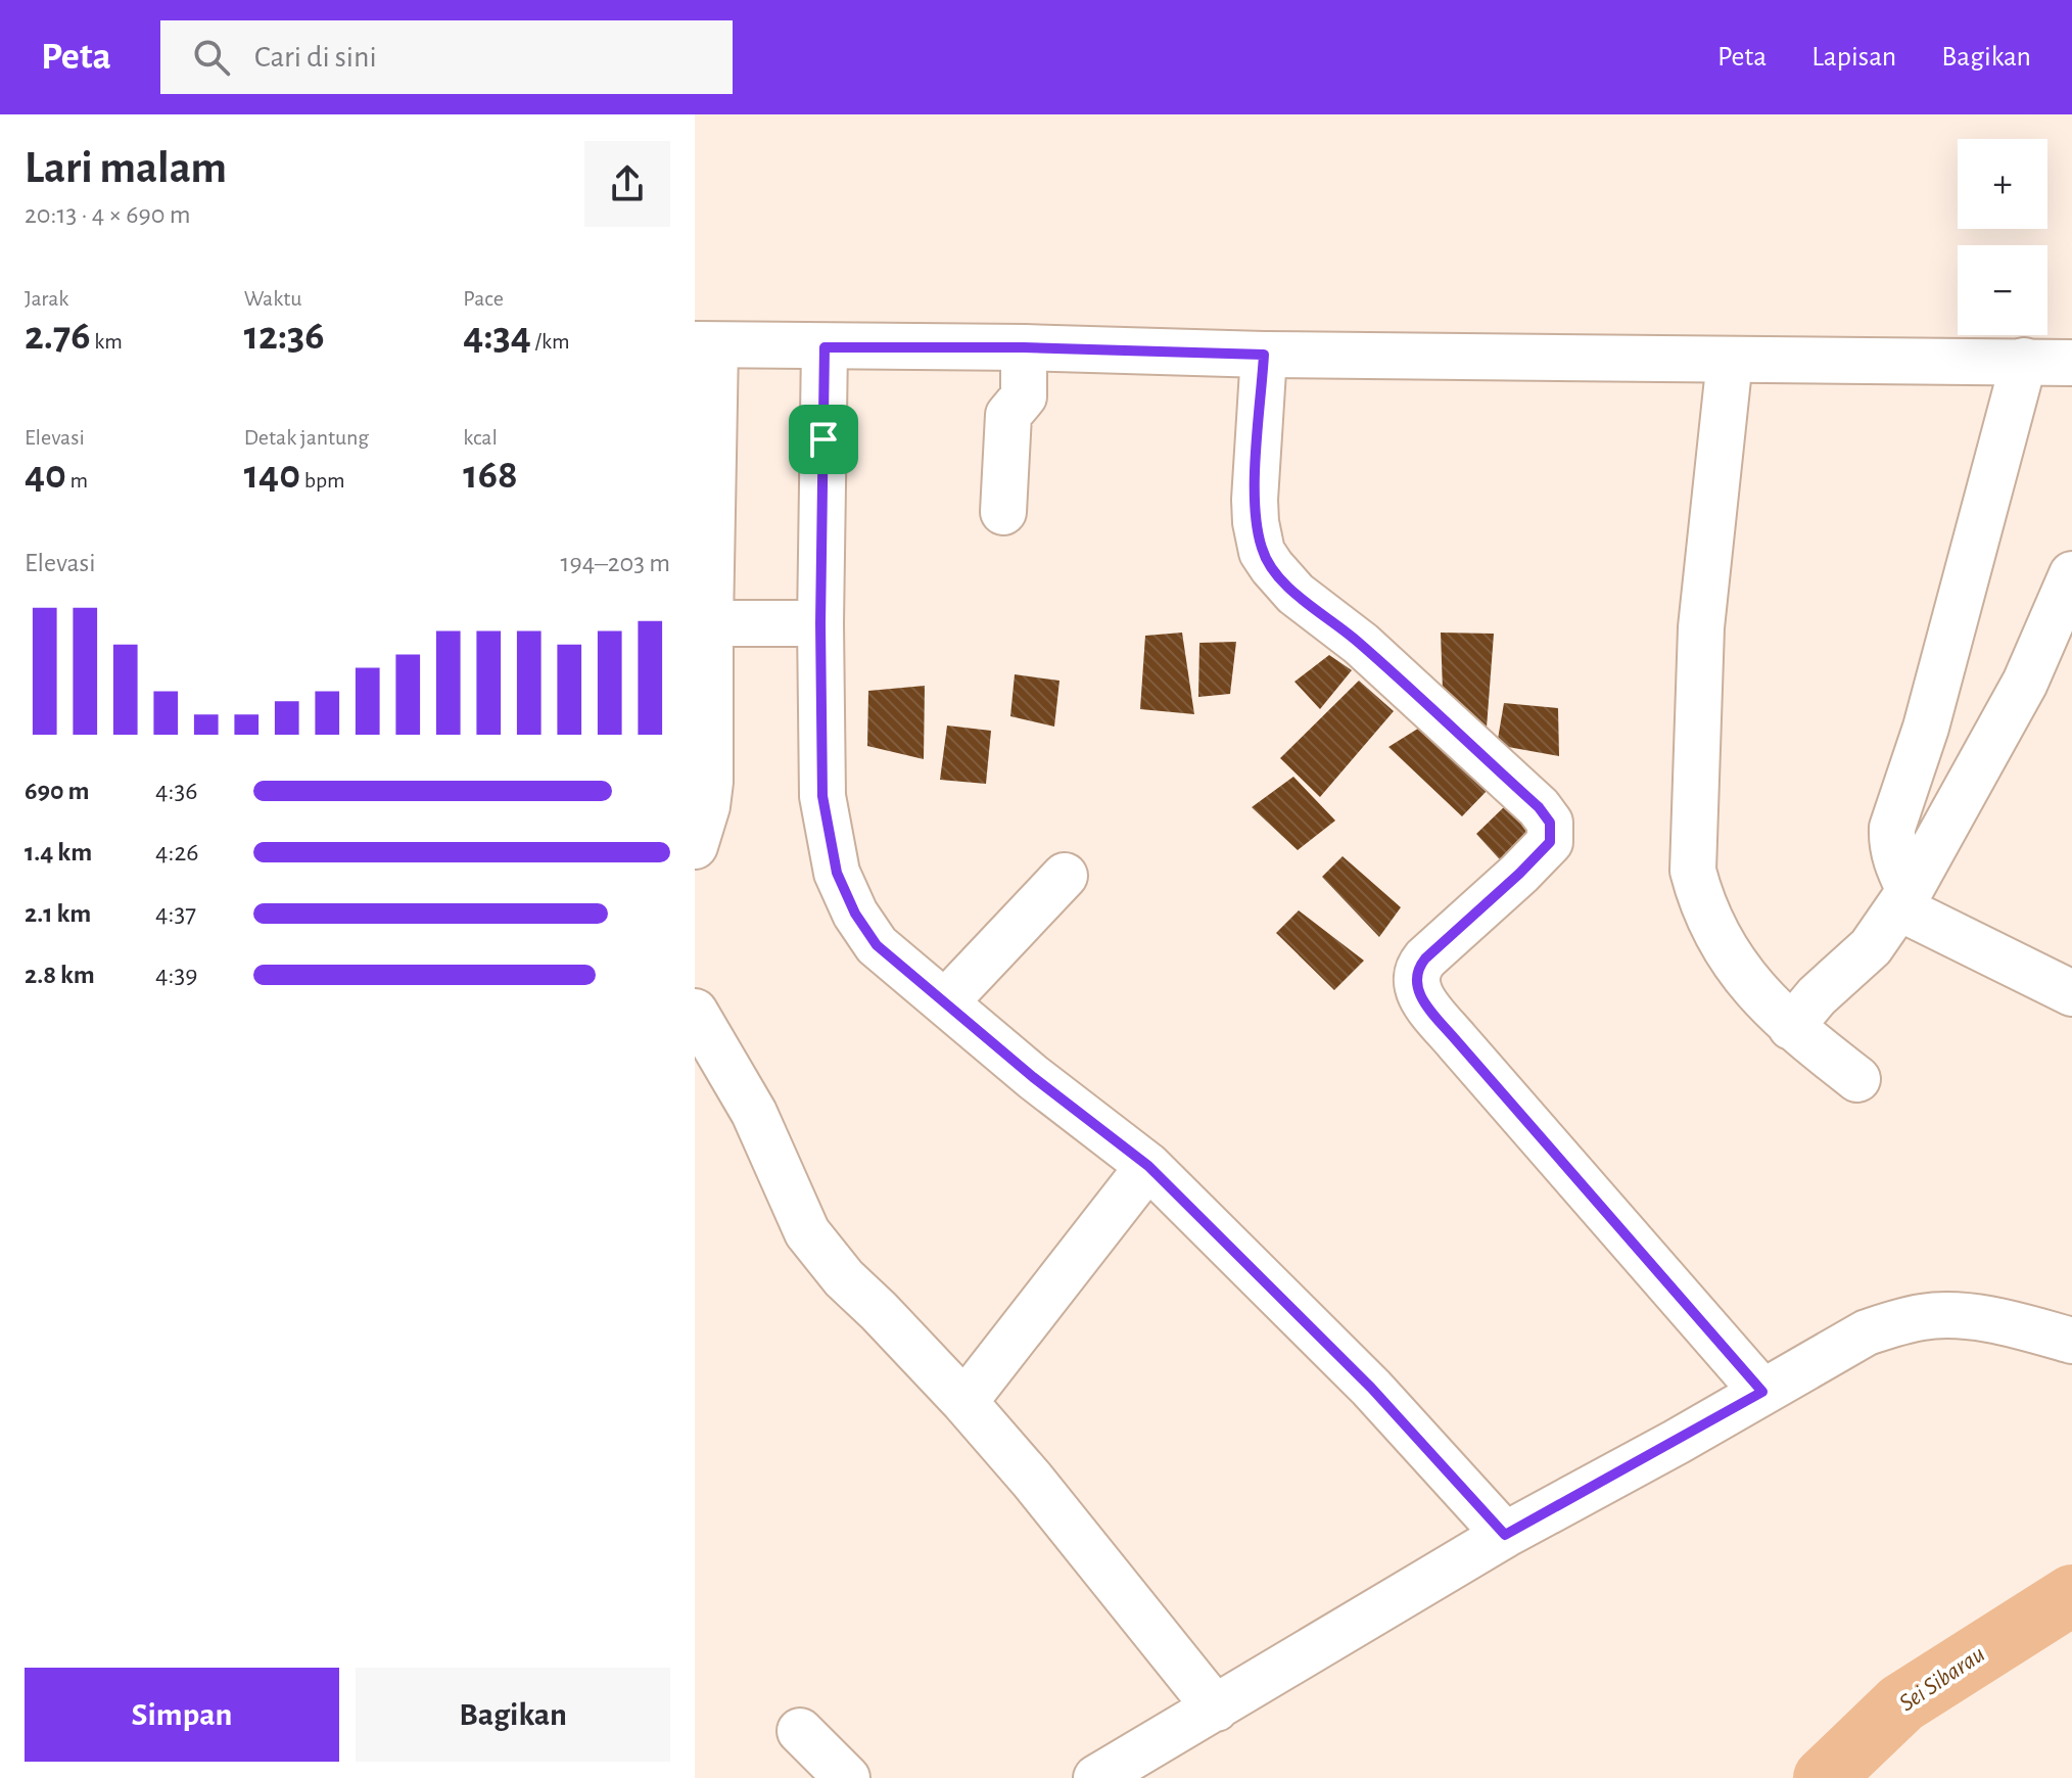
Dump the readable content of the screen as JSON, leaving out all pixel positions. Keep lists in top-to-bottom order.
{
  "water": ["Sei Sibarau"],
  "page": {
    "header": "Peta",
    "search": "Cari di sini",
    "nav": ["Peta", "Lapisan", "Bagikan"],
    "heading": ["Lari malam", "20:13 · 4 × 690 m"],
    "map_buttons": ["+", "−"],
    "stats": [
      ["Jarak", "2.76 km"],
      ["Waktu", "12:36"],
      ["Pace", "4:34 /km"],
      ["Elevasi", "40 m"],
      ["Detak jantung", "140 bpm"],
      ["kcal", "168"]
    ],
    "chart": ["Elevasi", "194–203 m"],
    "list": [
      {
        "name": "690 m",
        "note": "4:36"
      },
      {
        "name": "1.4 km",
        "note": "4:26"
      },
      {
        "name": "2.1 km",
        "note": "4:37"
      },
      {
        "name": "2.8 km",
        "note": "4:39"
      }
    ],
    "buttons": ["Simpan", "Bagikan"]
  }
}
